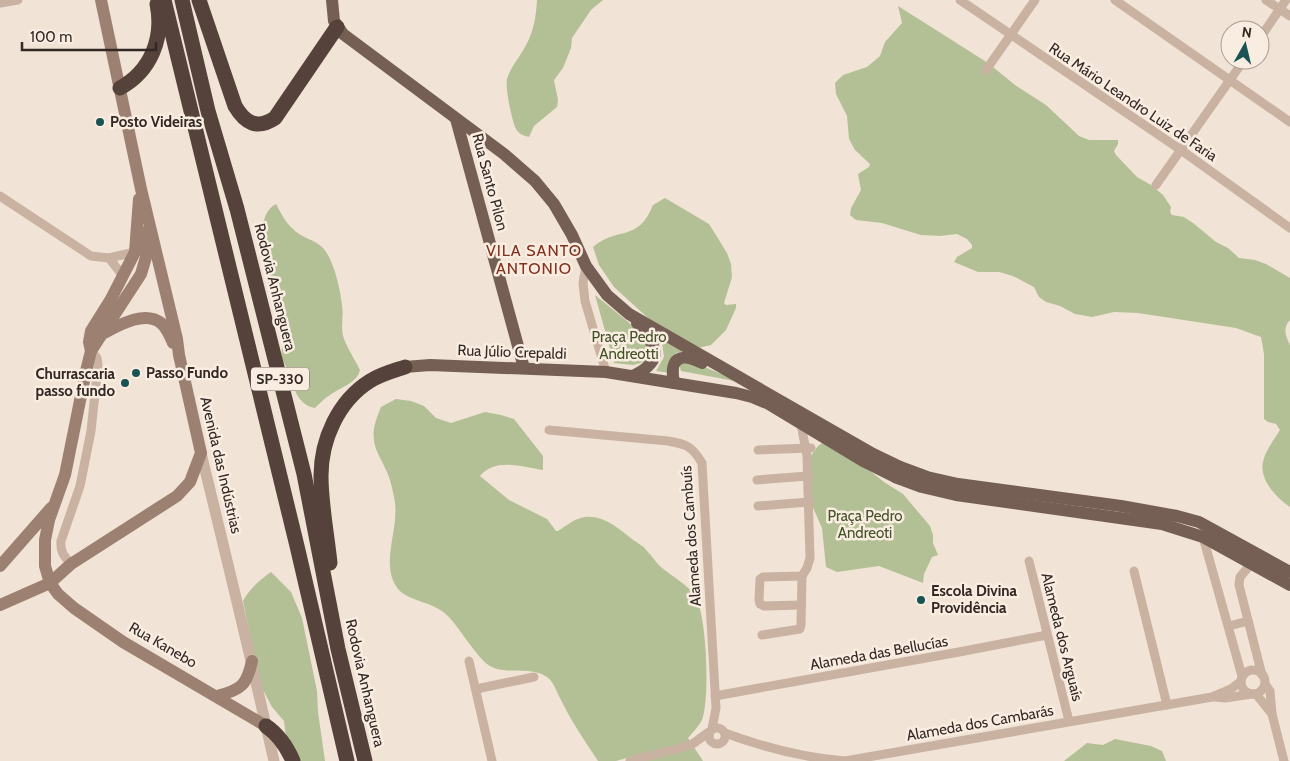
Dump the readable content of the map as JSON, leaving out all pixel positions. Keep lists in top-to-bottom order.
{
  "streets": {
    "highway": ["Rodovia Anhanguera", "SP-330"],
    "main road": [
      "Rua Santo Pilon",
      "Rua Júlio Crepaldi",
      "Avenida das Indústrias",
      "Rua Kanebo"
    ],
    "street": [
      "Rua Mário Leandro Luiz de Faria",
      "Alameda dos Cambuís",
      "Alameda dos Arguaís",
      "Alameda das Bellucías",
      "Alameda dos Cambarás"
    ]
  },
  "crossings": [
    ["Rua Santo Pilon", "Rua Júlio Crepaldi"],
    ["Avenida das Indústrias", "Rua Kanebo"],
    ["Alameda dos Cambuís", "Alameda das Bellucías"],
    ["Alameda dos Cambuís", "Alameda dos Cambarás"],
    ["Alameda dos Arguaís", "Alameda das Bellucías"],
    ["Alameda dos Arguaís", "Alameda dos Cambarás"]
  ],
  "districts": ["VILA SANTO ANTONIO"],
  "parks": ["Praça Pedro Andreotti", "Praça Pedro Andreoti"],
  "places": [
    "Posto Videiras",
    "Passo Fundo",
    "Churrascaria passo fundo",
    "Escola Divina Providência"
  ],
  "scale_bar": "100 m",
  "north": "top"
}
